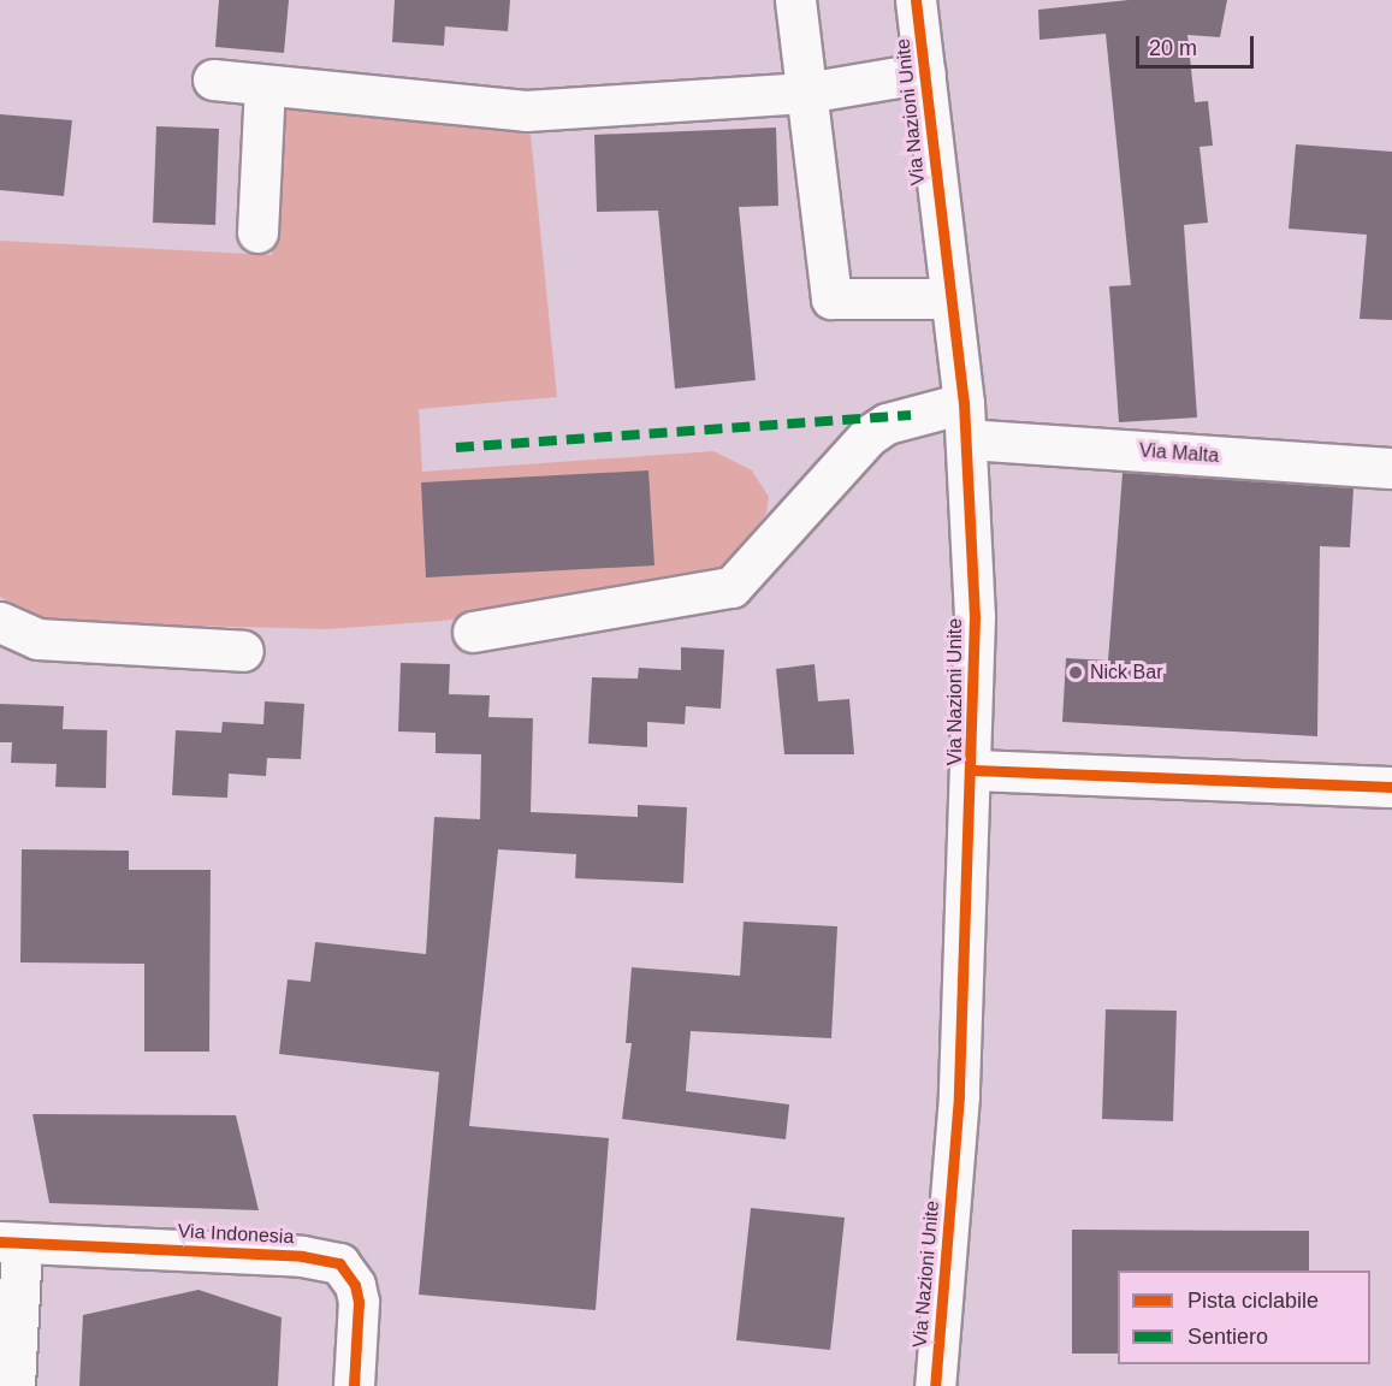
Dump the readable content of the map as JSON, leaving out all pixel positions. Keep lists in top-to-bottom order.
{
  "streets": {
    "street": ["Via Nazioni Unite", "Via Malta", "Via Indonesia"]
  },
  "crossings": [
    ["Via Nazioni Unite", "Via Malta"]
  ],
  "places": ["Nick Bar"],
  "legend": ["Pista ciclabile", "Sentiero"],
  "scale_bar": "20 m"
}
